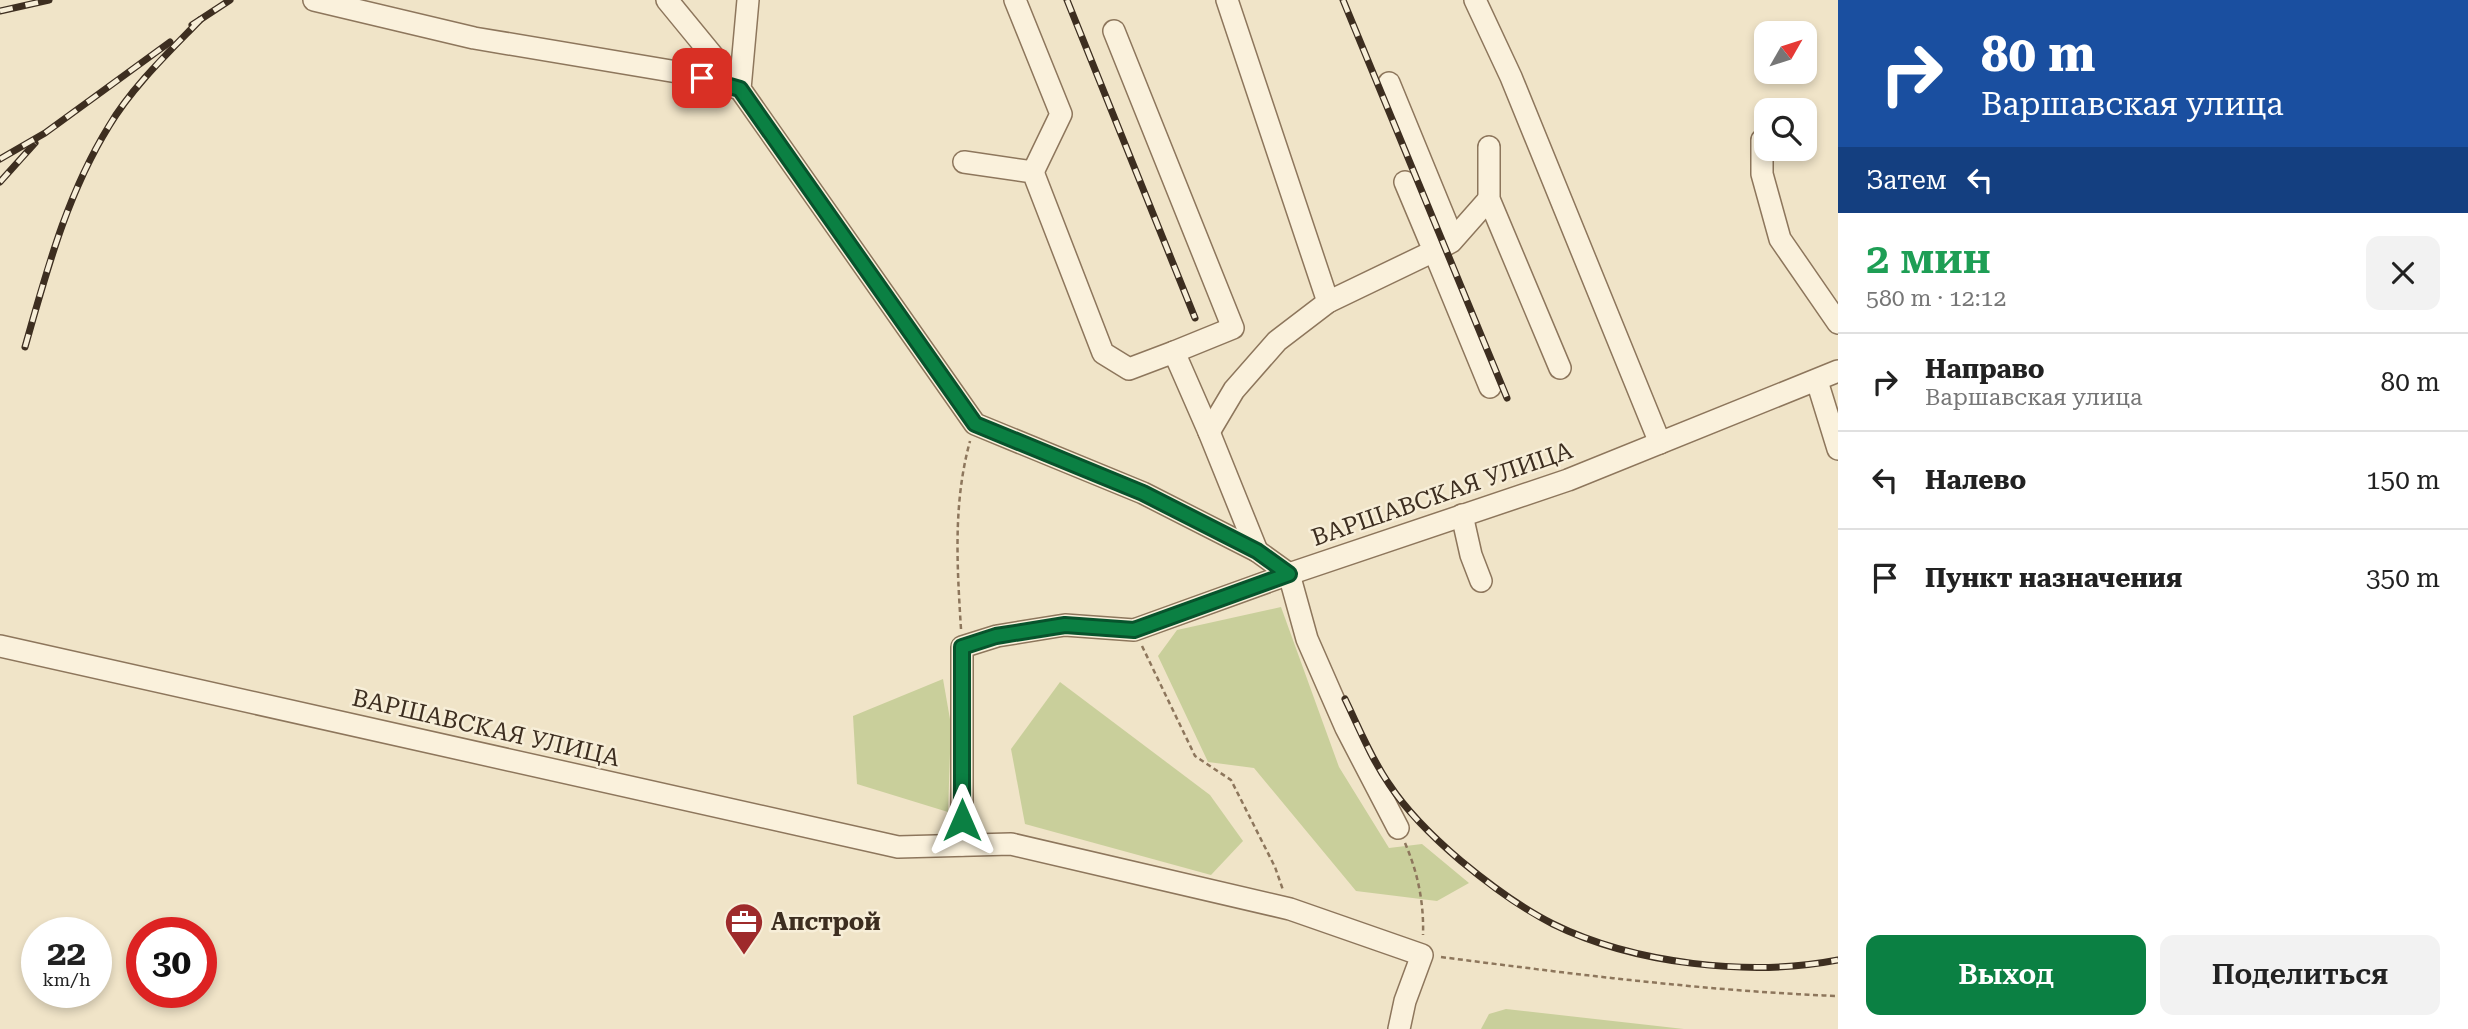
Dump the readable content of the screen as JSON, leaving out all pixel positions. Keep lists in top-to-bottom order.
{
  "streets": {
    "street": ["ВАРШАВСКАЯ УЛИЦА"]
  },
  "places": {
    "office": ["Апстрой"]
  },
  "north": "top right",
  "page": {
    "turn": ["80 m", "Варшавская улица"],
    "then": "Затем",
    "heading": ["2 мин", "580 m · 12:12"],
    "list": [
      {
        "name": "Направо",
        "note": "Варшавская улица",
        "value": "80 m"
      },
      {
        "name": "Налево",
        "value": "150 m"
      },
      {
        "name": "Пункт назначения",
        "value": "350 m"
      }
    ],
    "speed": "22 km/h",
    "limit": "30",
    "buttons": ["Выход", "Поделиться"]
  }
}
